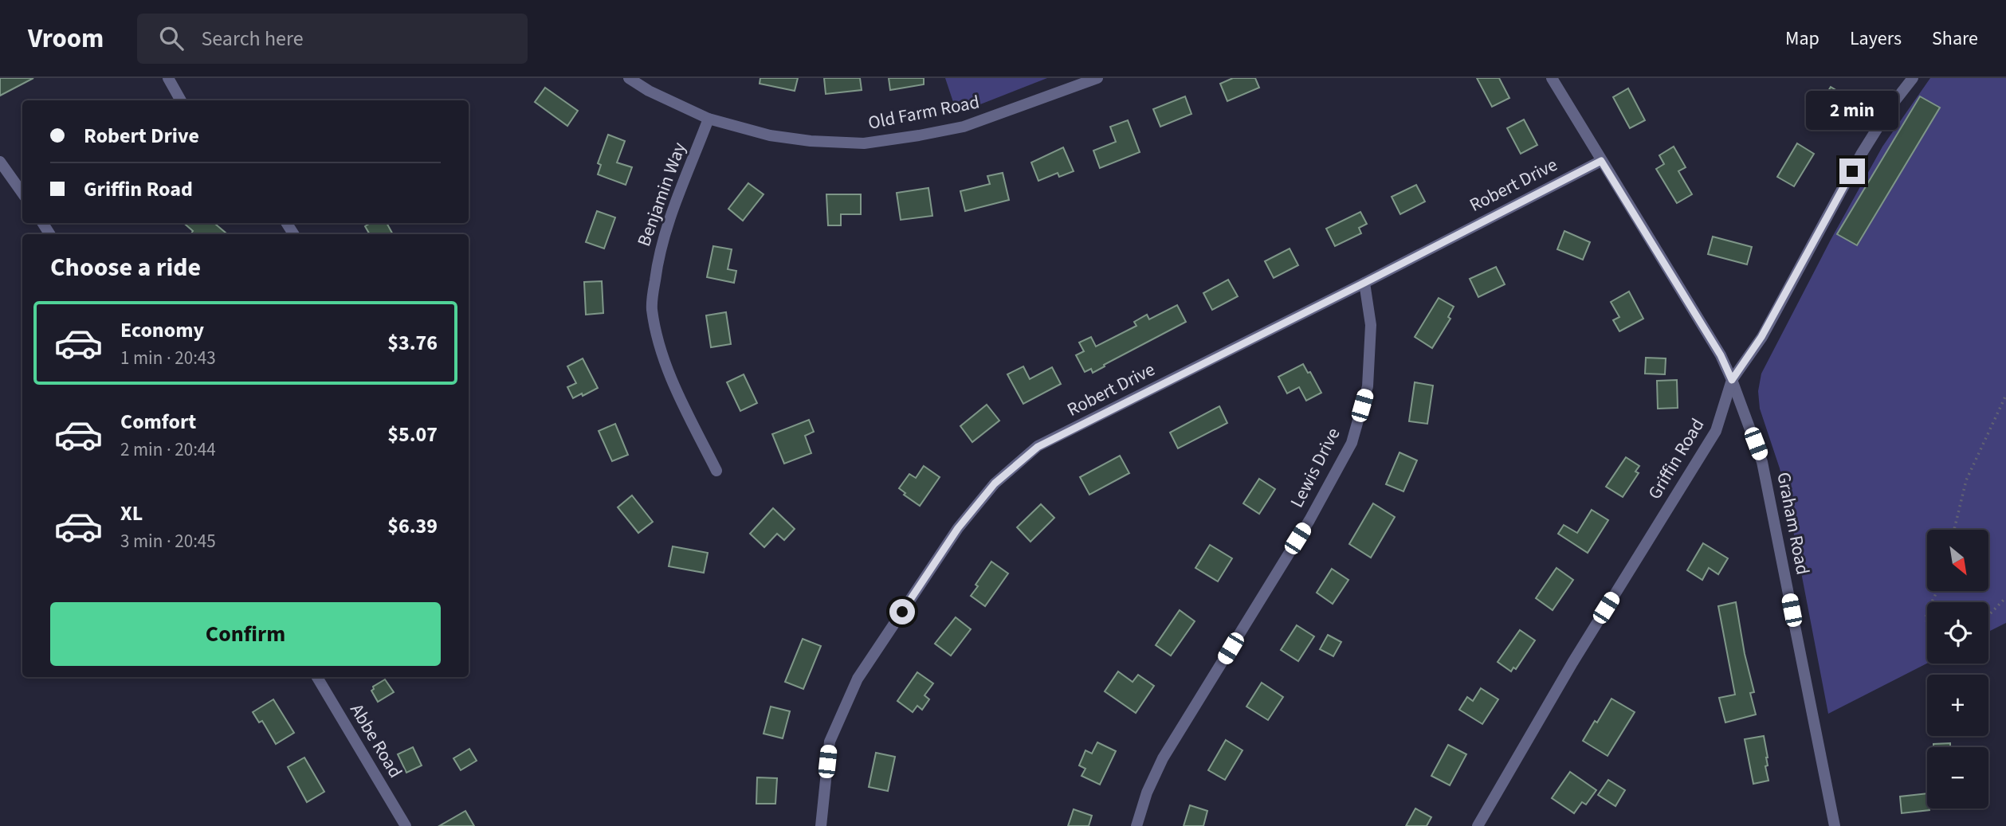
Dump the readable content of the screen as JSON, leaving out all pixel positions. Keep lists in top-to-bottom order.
{
  "streets": {
    "street": [
      "Old Farm Road",
      "Robert Drive",
      "Benjamin Way",
      "Griffin Road",
      "Lewis Drive",
      "Graham Road",
      "Abbe Road"
    ]
  },
  "crossings": [
    ["Old Farm Road", "Benjamin Way"],
    ["Robert Drive", "Lewis Drive"],
    ["Robert Drive", "Graham Road"],
    ["Griffin Road", "Graham Road"]
  ],
  "north": "bottom right",
  "page": {
    "header": "Vroom",
    "search": "Search here",
    "nav": ["Map", "Layers", "Share"],
    "bubble": "2 min",
    "banner": ["Robert Drive", "Griffin Road"],
    "heading": "Choose a ride",
    "list": [
      {
        "name": "Economy",
        "note": "1 min · 20:43",
        "value": "$3.76"
      },
      {
        "name": "Comfort",
        "note": "2 min · 20:44",
        "value": "$5.07"
      },
      {
        "name": "XL",
        "note": "3 min · 20:45",
        "value": "$6.39"
      }
    ],
    "map_buttons": ["+", "−"],
    "buttons": "Confirm"
  }
}
